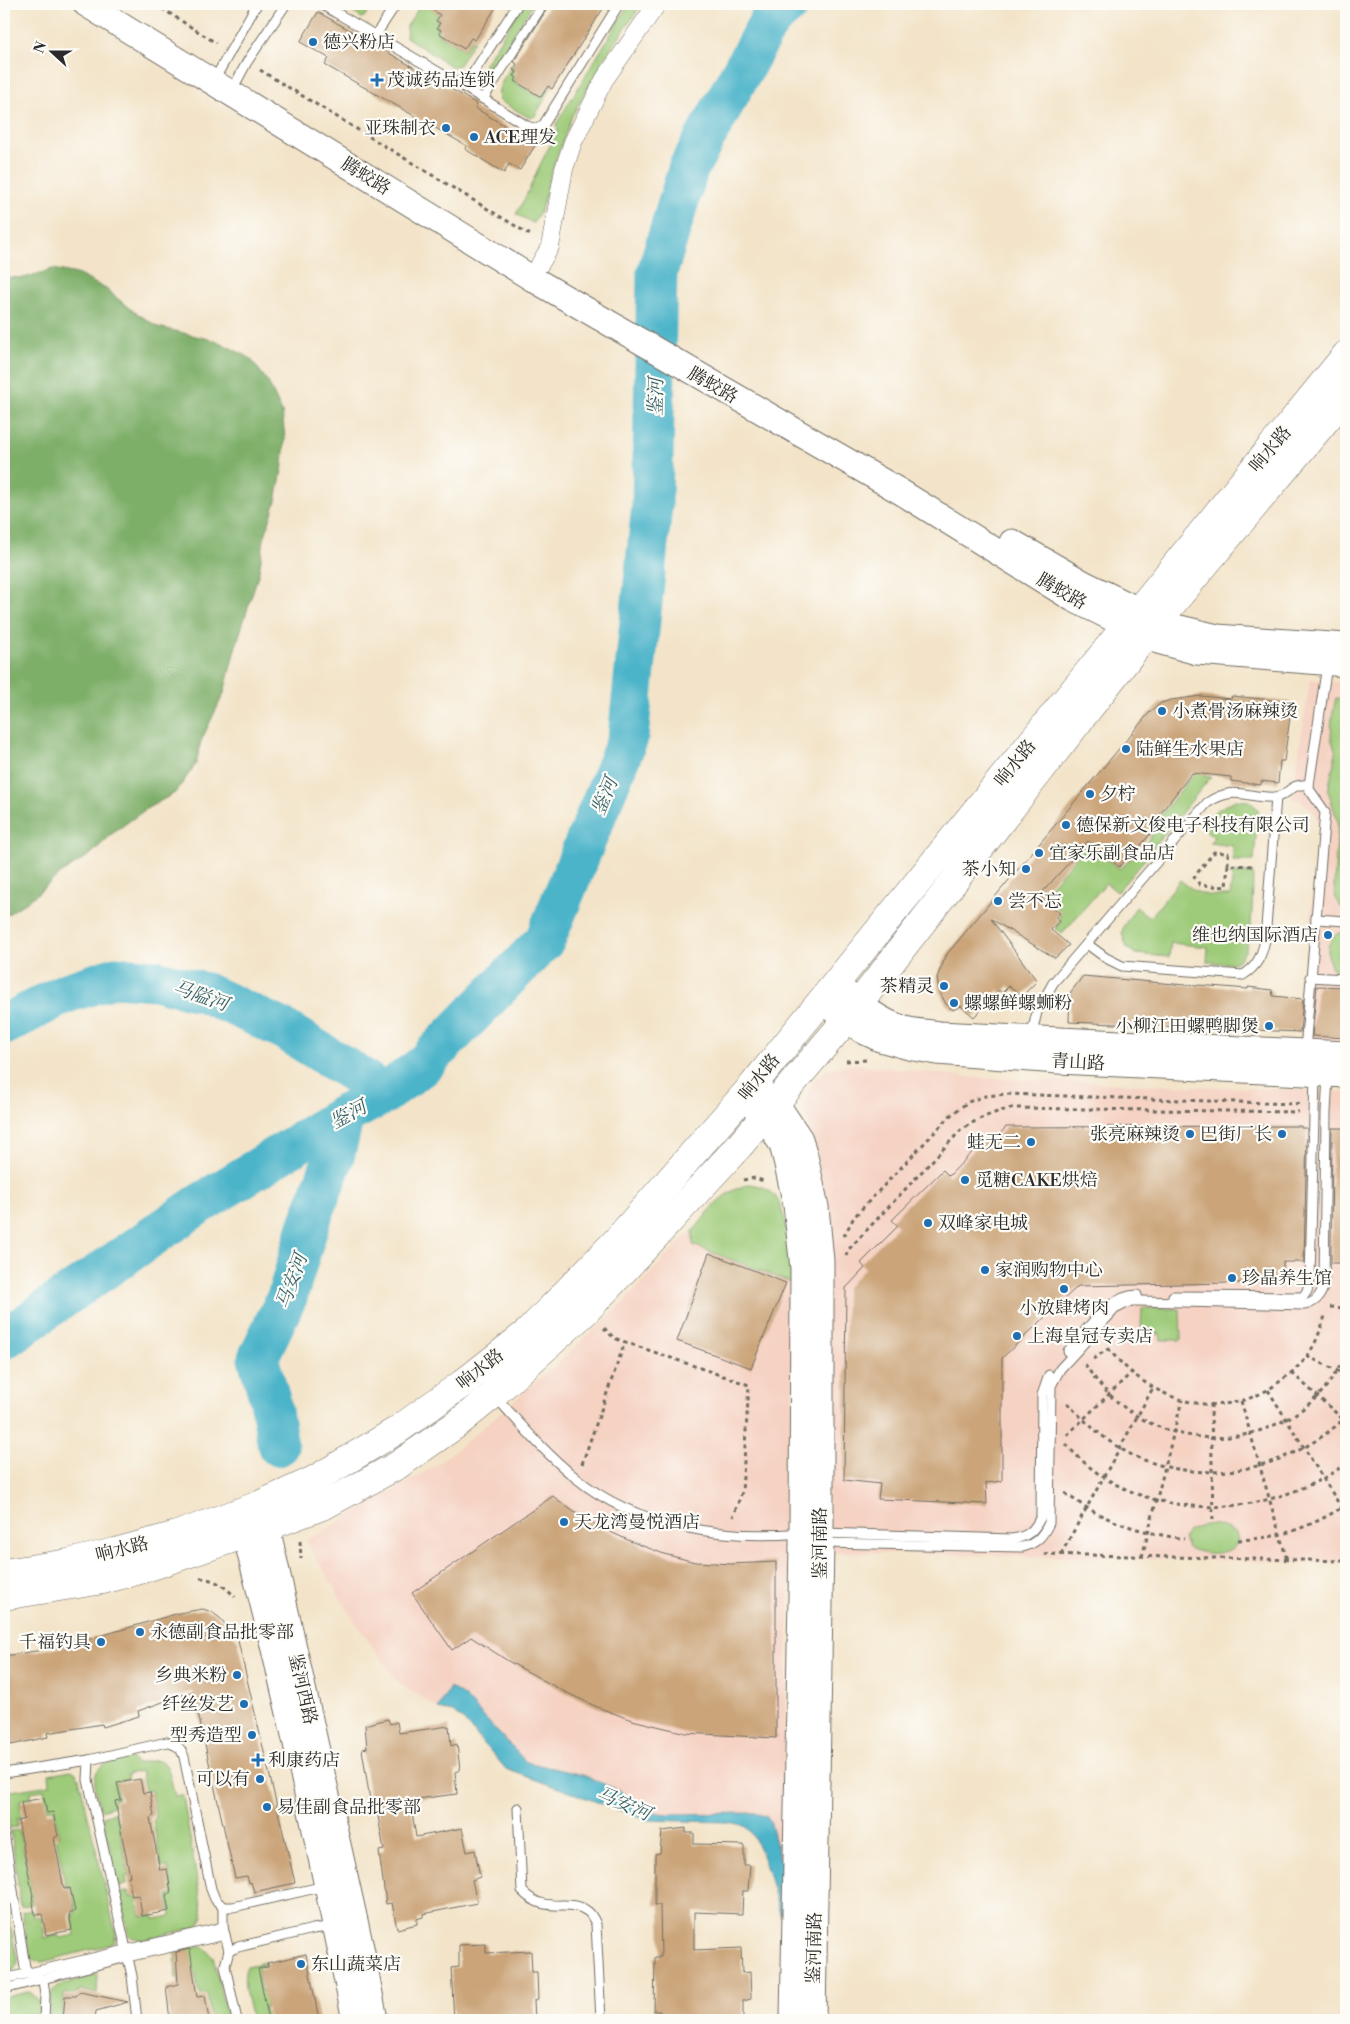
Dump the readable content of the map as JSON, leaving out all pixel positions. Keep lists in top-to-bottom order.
{
  "streets": {
    "main road": [
      "腾蛟路",
      "响水路",
      "青山路",
      "鉴河南路",
      "鉴河西路"
    ]
  },
  "crossings": [
    ["腾蛟路", "响水路"],
    ["响水路", "青山路"],
    ["响水路", "鉴河南路"],
    ["响水路", "鉴河西路"]
  ],
  "water": ["鉴河", "马隘河", "马安河"],
  "places": {
    "other": [
      "德兴粉店",
      "亚珠制衣",
      "ACE理发",
      "小煮骨汤麻辣烫",
      "陆鲜生水果店",
      "夕柠",
      "德保新文俊电子科技有限公司",
      "宜家乐副食品店",
      "茶小知",
      "尝不忘",
      "维也纳国际酒店",
      "茶精灵",
      "螺螺鲜螺蛳粉",
      "小柳江田螺鸭脚煲",
      "张亮麻辣烫",
      "巴街厂长",
      "蛙无二",
      "觅糖CAKE烘焙",
      "双峰家电城",
      "家润购物中心",
      "珍晶养生馆",
      "小放肆烤肉",
      "上海皇冠专卖店",
      "天龙湾曼悦酒店",
      "永德副食品批零部",
      "千福钓具",
      "乡典米粉",
      "纤丝发艺",
      "型秀造型",
      "可以有",
      "易佳副食品批零部",
      "东山蔬菜店"
    ],
    "health": ["茂诚药品连锁", "利康药店"]
  },
  "north": "left"
}
